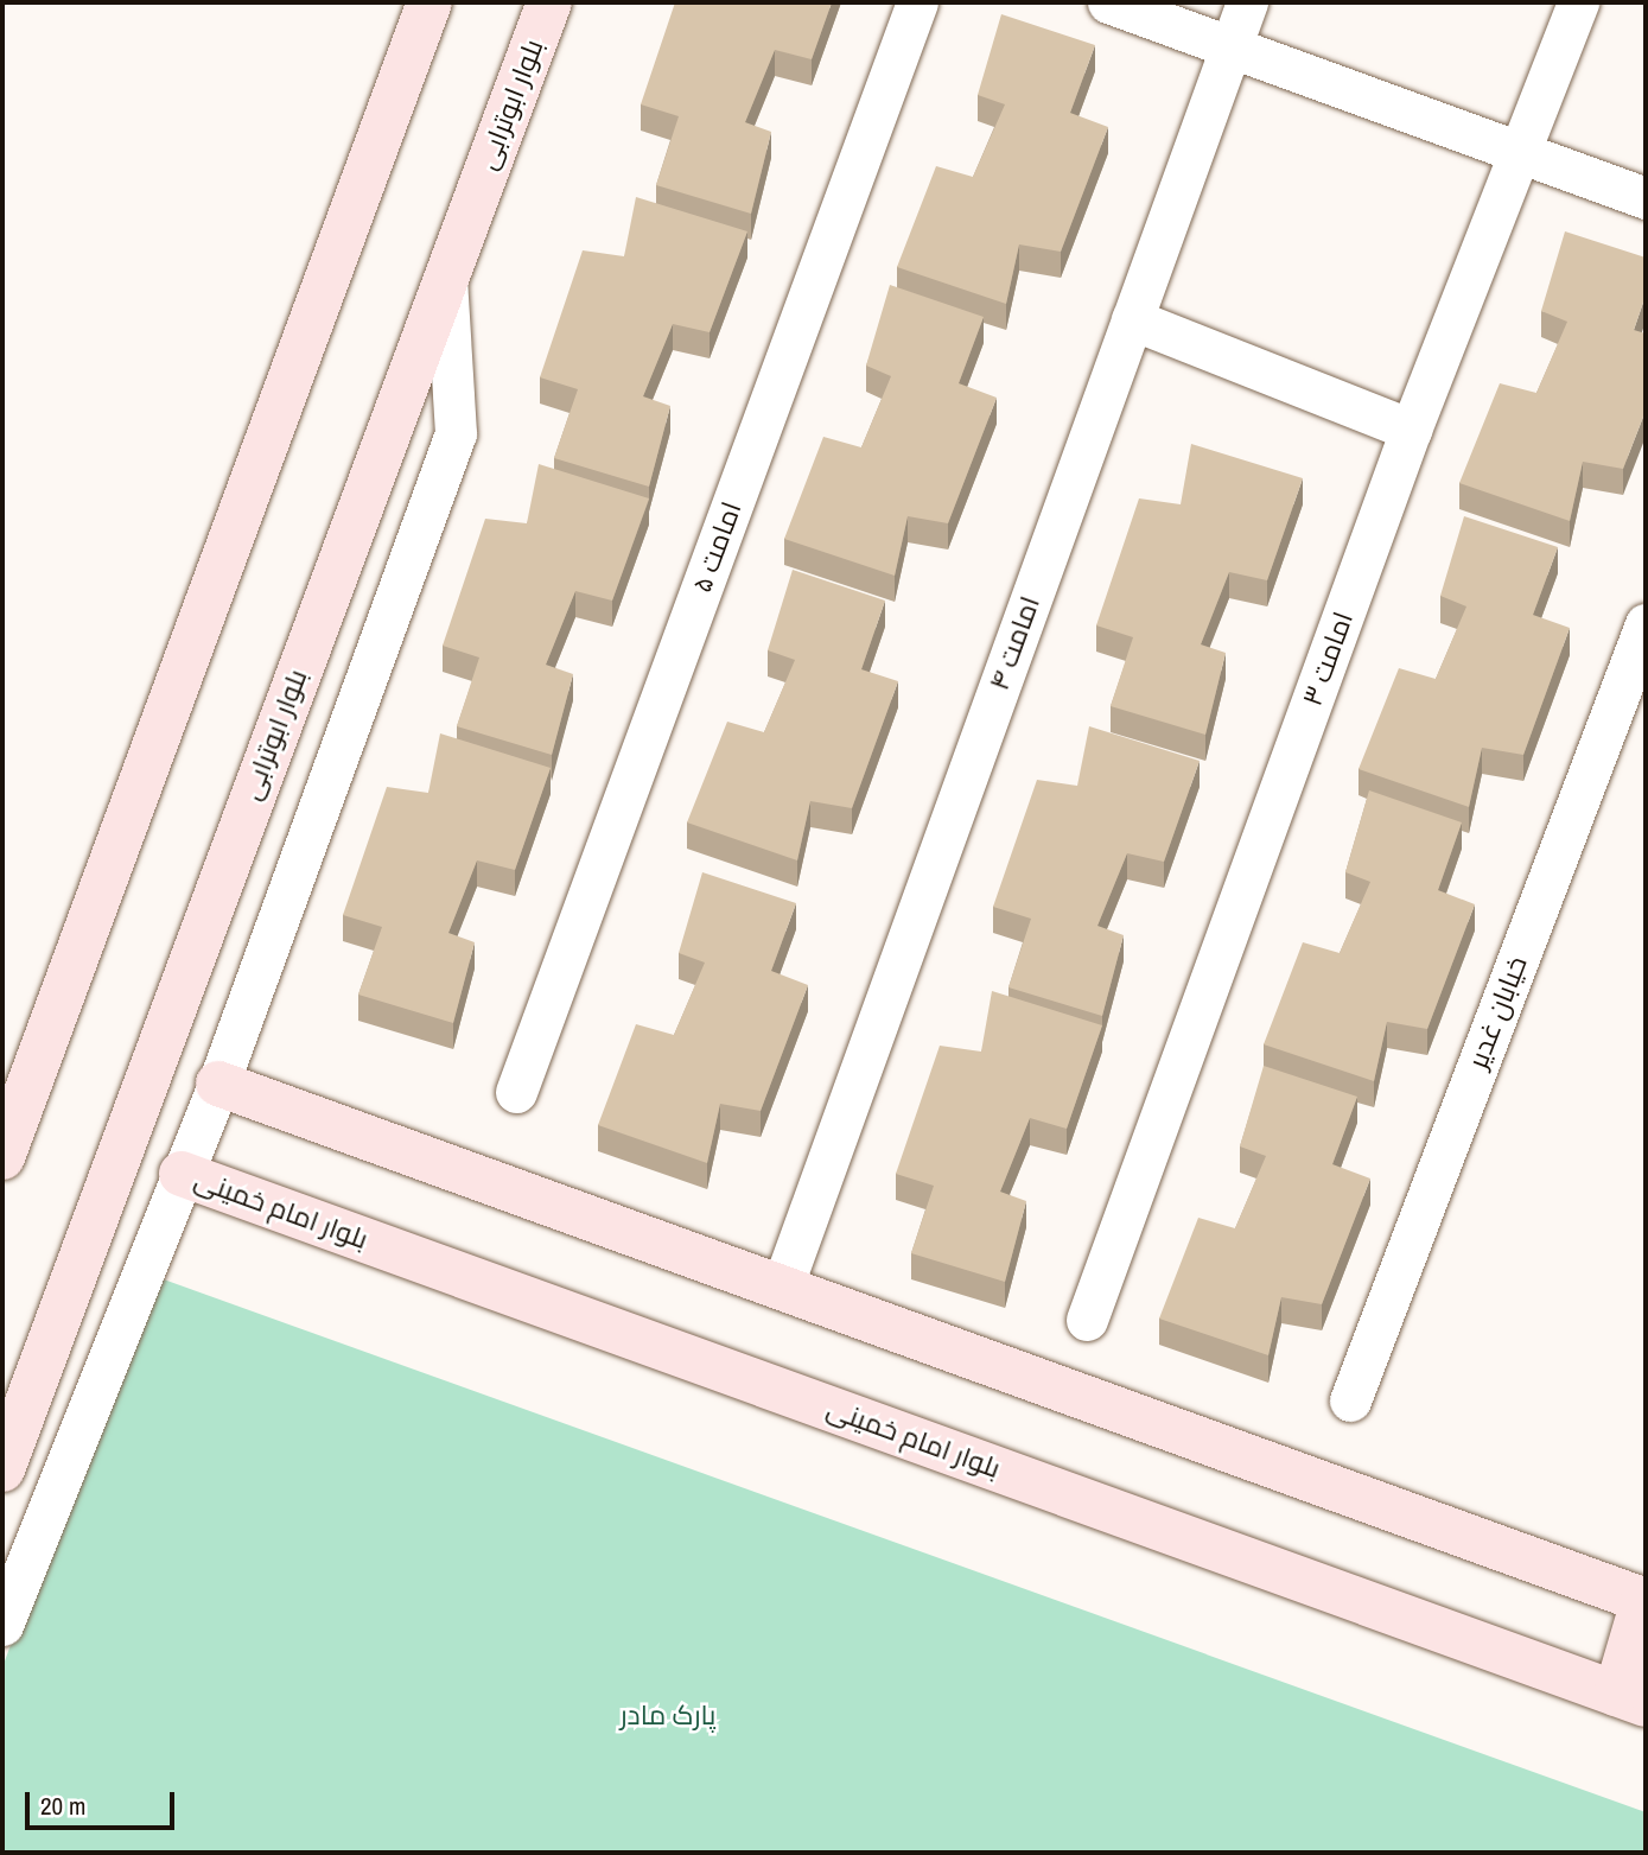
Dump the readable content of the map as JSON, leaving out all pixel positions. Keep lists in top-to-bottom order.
{
  "streets": {
    "street": [
      "بلوار ابوترابی",
      "امامت ۵",
      "امامت ۴",
      "امامت ۳",
      "خیابان غدیر",
      "بلوار امام خمینی"
    ]
  },
  "parks": ["پارک مادر"],
  "scale_bar": "20 m"
}
